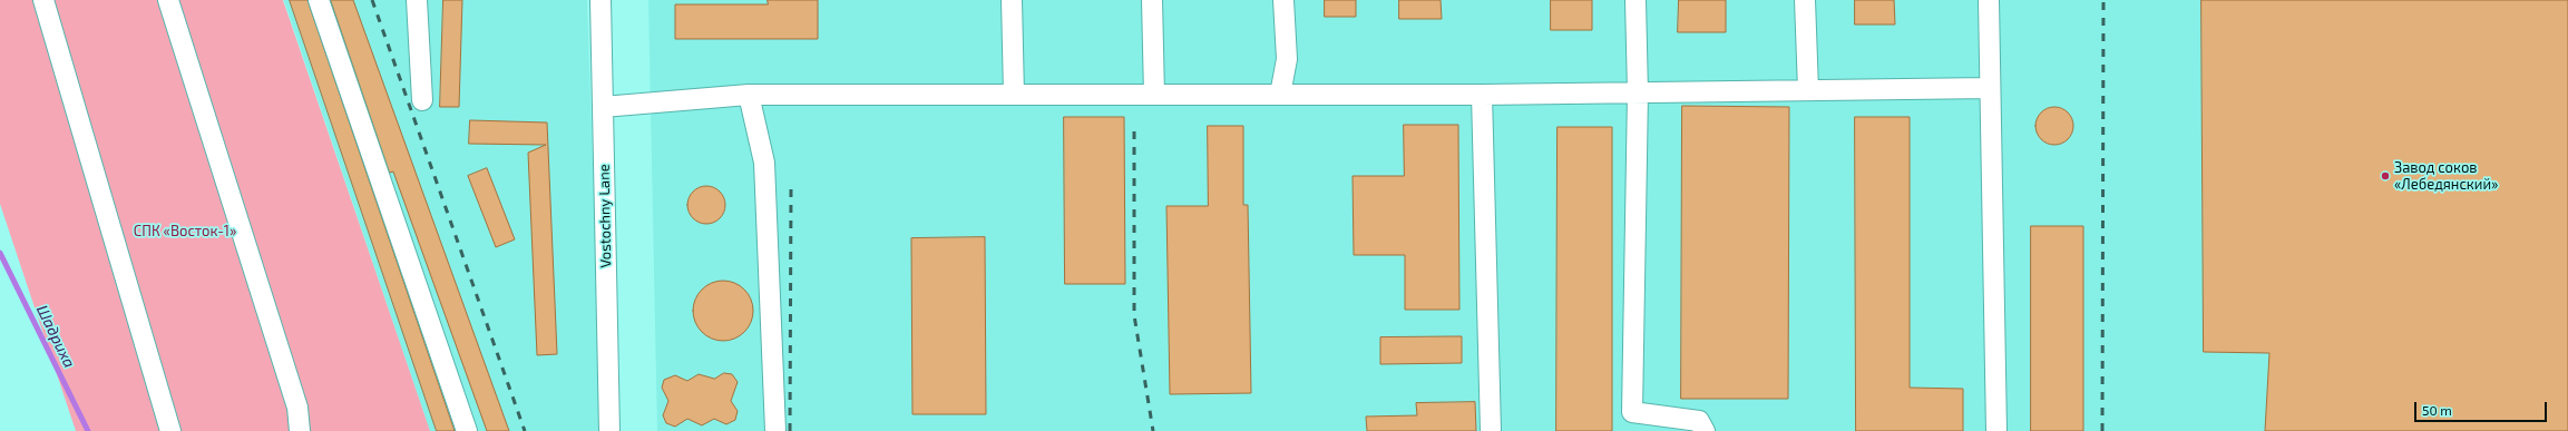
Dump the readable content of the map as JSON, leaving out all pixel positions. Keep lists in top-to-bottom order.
{
  "streets": {
    "street": ["Vostochny Lane"]
  },
  "water": ["Шадриха"],
  "parks": ["СПК «Восток-1»"],
  "places": ["Завод соков «Лебедянский»"],
  "scale_bar": "50 m"
}
